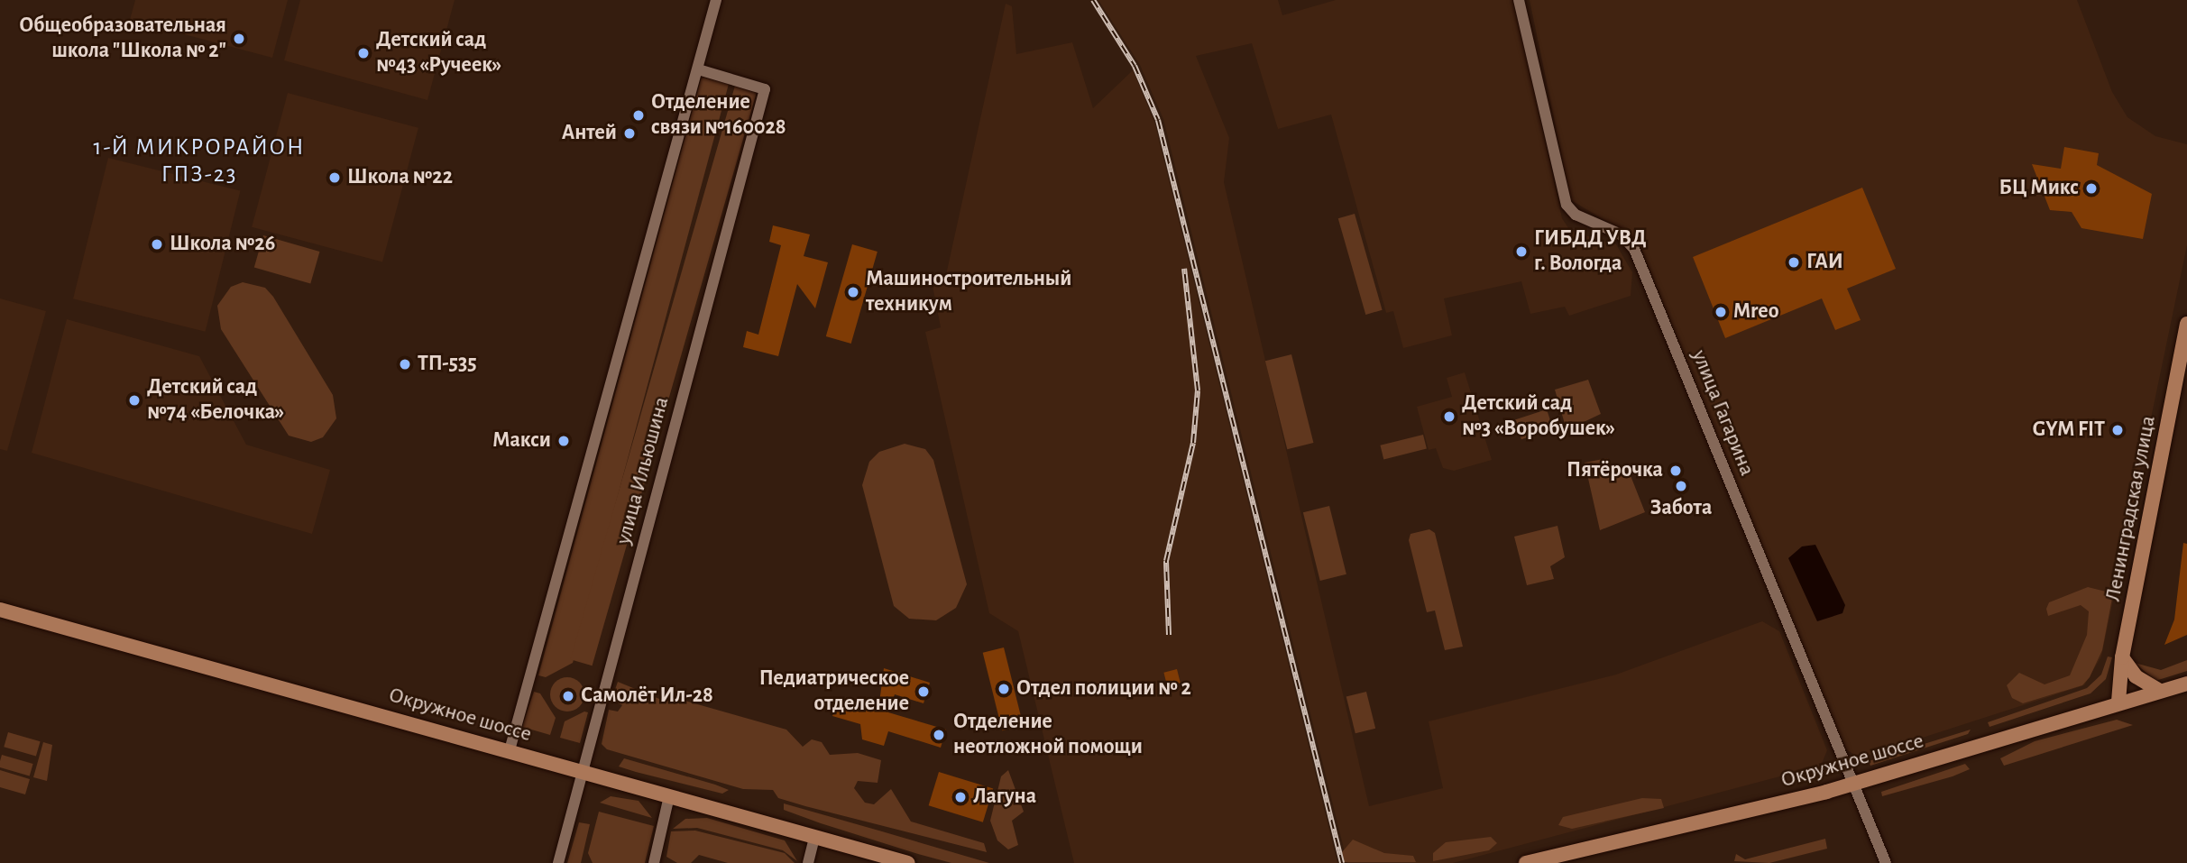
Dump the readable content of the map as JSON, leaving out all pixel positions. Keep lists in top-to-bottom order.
{
  "streets": {
    "main road": ["Ленинградская улица", "Окружное шоссе"],
    "street": ["улица Гагарина", "улица Ильюшина"]
  },
  "crossings": [
    ["улица Гагарина", "Окружное шоссе"],
    ["улица Ильюшина", "Окружное шоссе"],
    ["Ленинградская улица", "Окружное шоссе"]
  ],
  "districts": ["1-Й МИКРОРАЙОН ГПЗ-23"],
  "places": [
    "Общеобразовательная школа \"Школа № 2\"",
    "Детский сад №43 «Ручеек»",
    "Отделение связи №160028",
    "Антей",
    "Школа №22",
    "БЦ Микс",
    "Школа №26",
    "ГИБДД УВД г. Вологда",
    "ГАИ",
    "Машиностроительный техникум",
    "Mreo",
    "ТП-535",
    "Детский сад №74 «Белочка»",
    "Детский сад №3 «Воробушек»",
    "GYM FIT",
    "Макси",
    "Пятёрочка",
    "Забота",
    "Отдел полиции № 2",
    "Педиатрическое отделение",
    "Самолёт Ил-28",
    "Отделение неотложной помощи",
    "Лагуна"
  ]
}
